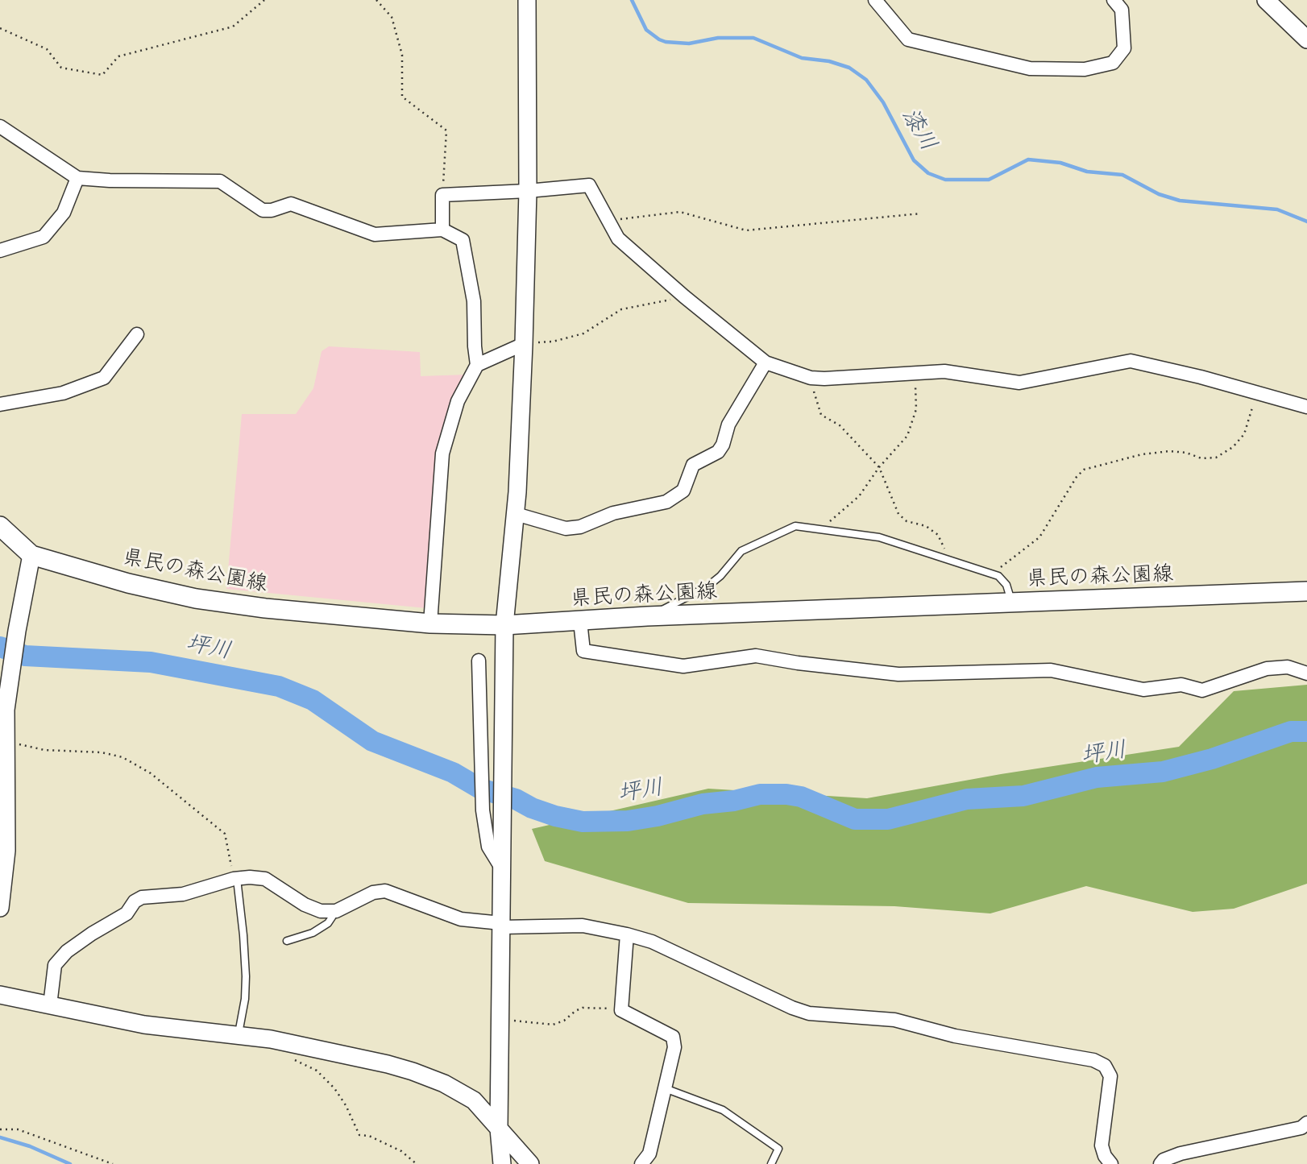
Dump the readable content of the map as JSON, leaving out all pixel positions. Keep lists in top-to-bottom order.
{
  "streets": {
    "main road": ["県民の森公園線"]
  },
  "water": ["漆川", "坪川"]
}
